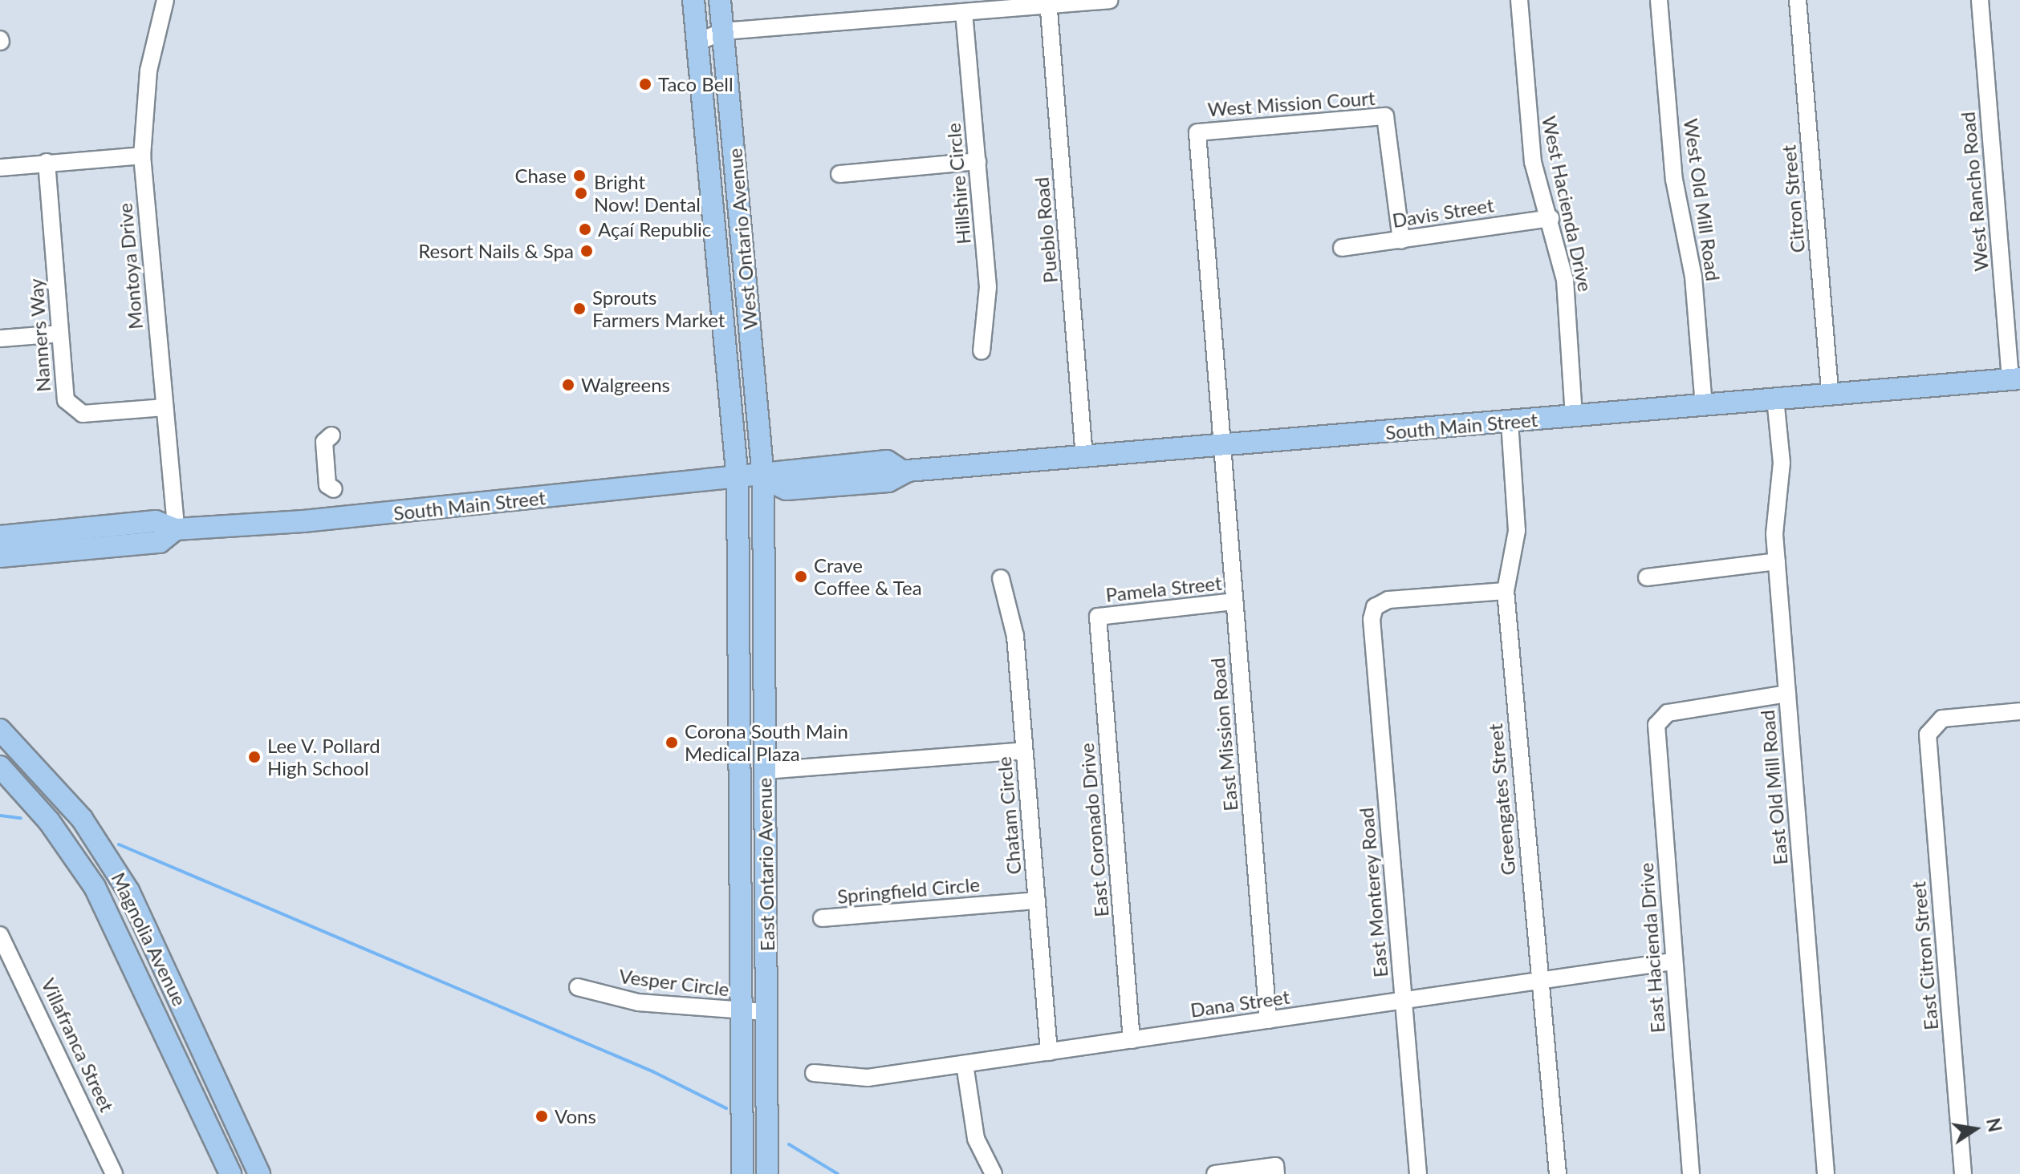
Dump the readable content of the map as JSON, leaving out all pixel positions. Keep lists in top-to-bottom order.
{
  "streets": {
    "main road": [
      "West Ontario Avenue",
      "South Main Street",
      "East Ontario Avenue",
      "Magnolia Avenue"
    ],
    "street": [
      "West Mission Court",
      "Hillshire Circle",
      "West Rancho Road",
      "Citron Street",
      "West Old Mill Road",
      "West Hacienda Drive",
      "Davis Street",
      "Pueblo Road",
      "Montoya Drive",
      "Nanners Way",
      "Pamela Street",
      "East Mission Road",
      "East Old Mill Road",
      "Greengates Street",
      "Chatam Circle",
      "East Coronado Drive",
      "Springfield Circle",
      "East Monterey Road",
      "East Hacienda Drive",
      "East Citron Street",
      "Vesper Circle",
      "Dana Street",
      "Villafranca Street"
    ]
  },
  "crossings": [
    ["West Mission Court", "Davis Street"],
    ["West Mission Court", "South Main Street"],
    ["West Mission Court", "East Mission Road"],
    ["West Rancho Road", "South Main Street"],
    ["Citron Street", "South Main Street"],
    ["West Old Mill Road", "South Main Street"],
    ["West Hacienda Drive", "Davis Street"],
    ["West Hacienda Drive", "South Main Street"],
    ["Pueblo Road", "South Main Street"],
    ["West Ontario Avenue", "South Main Street"],
    ["West Ontario Avenue", "East Ontario Avenue"],
    ["Montoya Drive", "Nanners Way"],
    ["Montoya Drive", "South Main Street"],
    ["South Main Street", "East Mission Road"],
    ["South Main Street", "East Old Mill Road"],
    ["South Main Street", "Greengates Street"],
    ["South Main Street", "East Ontario Avenue"],
    ["Pamela Street", "East Mission Road"],
    ["Pamela Street", "East Coronado Drive"],
    ["East Mission Road", "Dana Street"],
    ["East Old Mill Road", "East Hacienda Drive"],
    ["Greengates Street", "East Monterey Road"],
    ["Greengates Street", "Dana Street"],
    ["Chatam Circle", "Springfield Circle"],
    ["Chatam Circle", "Dana Street"],
    ["East Coronado Drive", "Dana Street"],
    ["East Ontario Avenue", "Vesper Circle"],
    ["East Monterey Road", "Dana Street"],
    ["East Hacienda Drive", "Dana Street"]
  ],
  "places": [
    "Taco Bell",
    "Chase",
    "Bright Now! Dental",
    "Açaí Republic",
    "Resort Nails & Spa",
    "Sprouts Farmers Market",
    "Walgreens",
    "Crave Coffee & Tea",
    "Corona South Main Medical Plaza",
    "Lee V. Pollard High School",
    "Vons"
  ],
  "north": "right"
}
